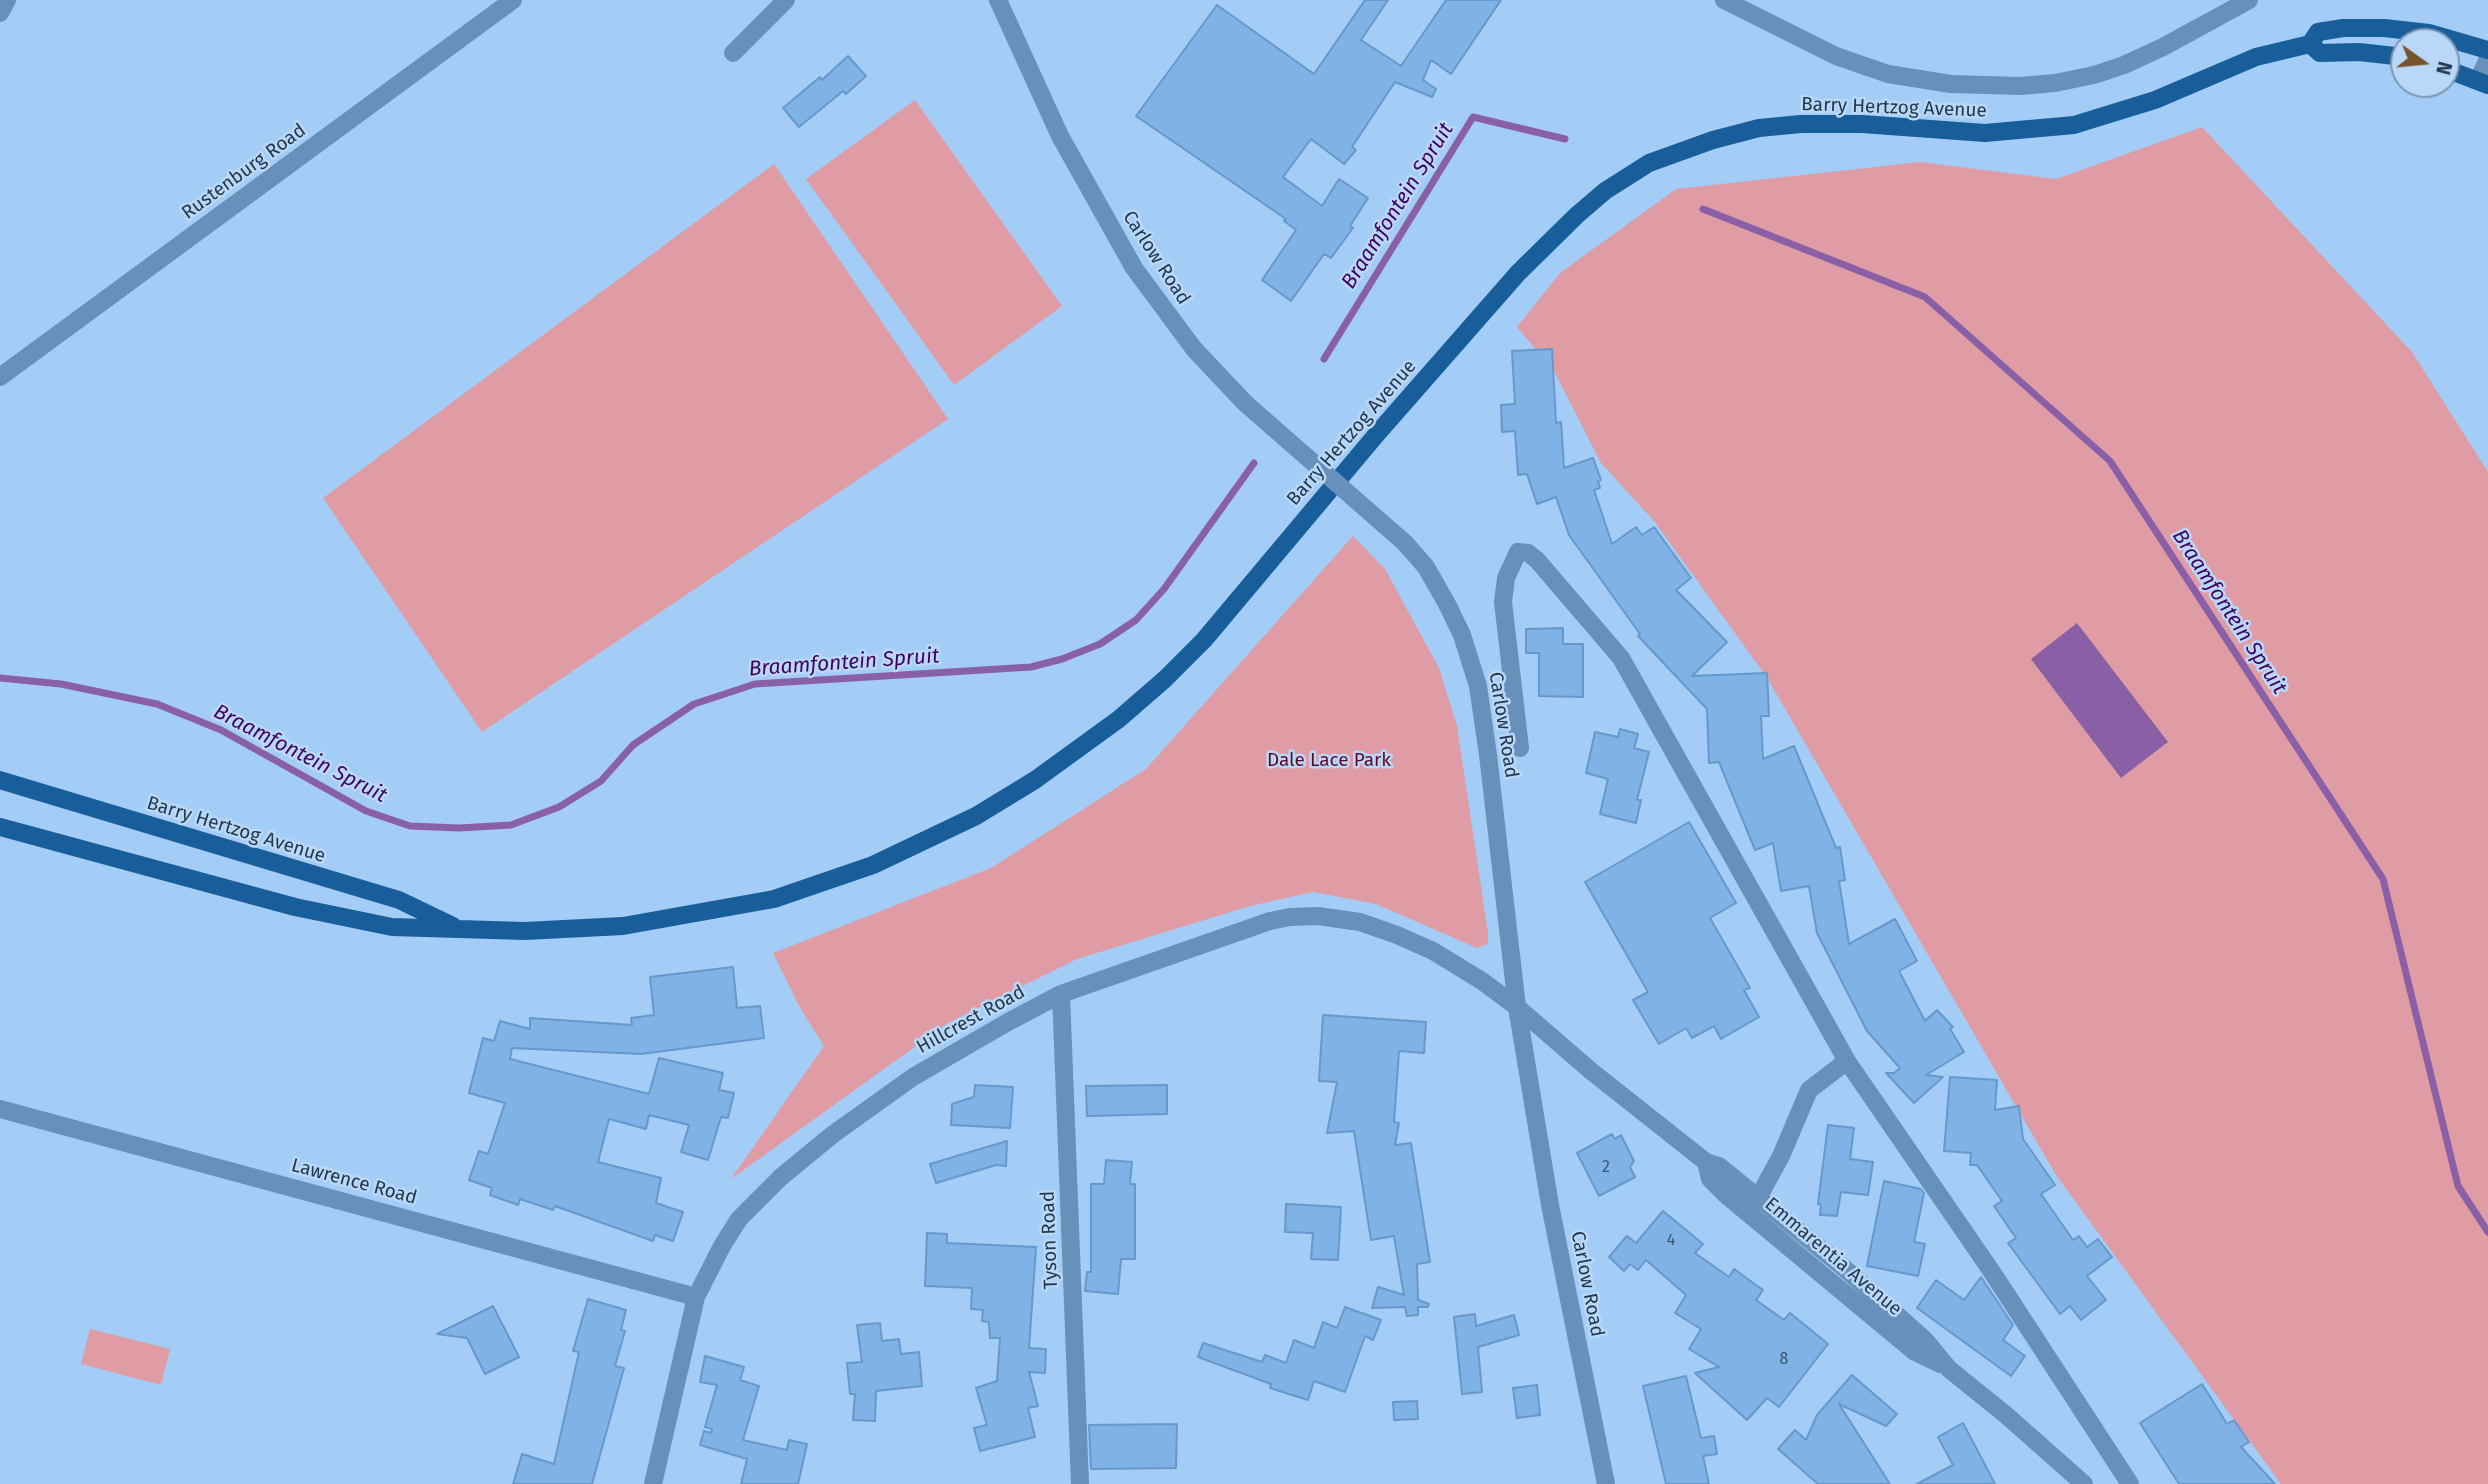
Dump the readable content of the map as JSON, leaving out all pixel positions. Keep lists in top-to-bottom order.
{
  "streets": {
    "main road": ["Barry Hertzog Avenue"],
    "street": [
      "Rustenburg Road",
      "Carlow Road",
      "Hillcrest Road",
      "Lawrence Road",
      "Tyson Road",
      "Emmarentia Avenue"
    ]
  },
  "crossings": [
    ["Carlow Road", "Hillcrest Road"],
    ["Carlow Road", "Emmarentia Avenue"],
    ["Hillcrest Road", "Lawrence Road"],
    ["Hillcrest Road", "Tyson Road"],
    ["Hillcrest Road", "Emmarentia Avenue"]
  ],
  "water": ["Braamfontein Spruit"],
  "parks": ["Dale Lace Park"],
  "house_numbers": ["2", "4", "8"],
  "north": "right"
}
